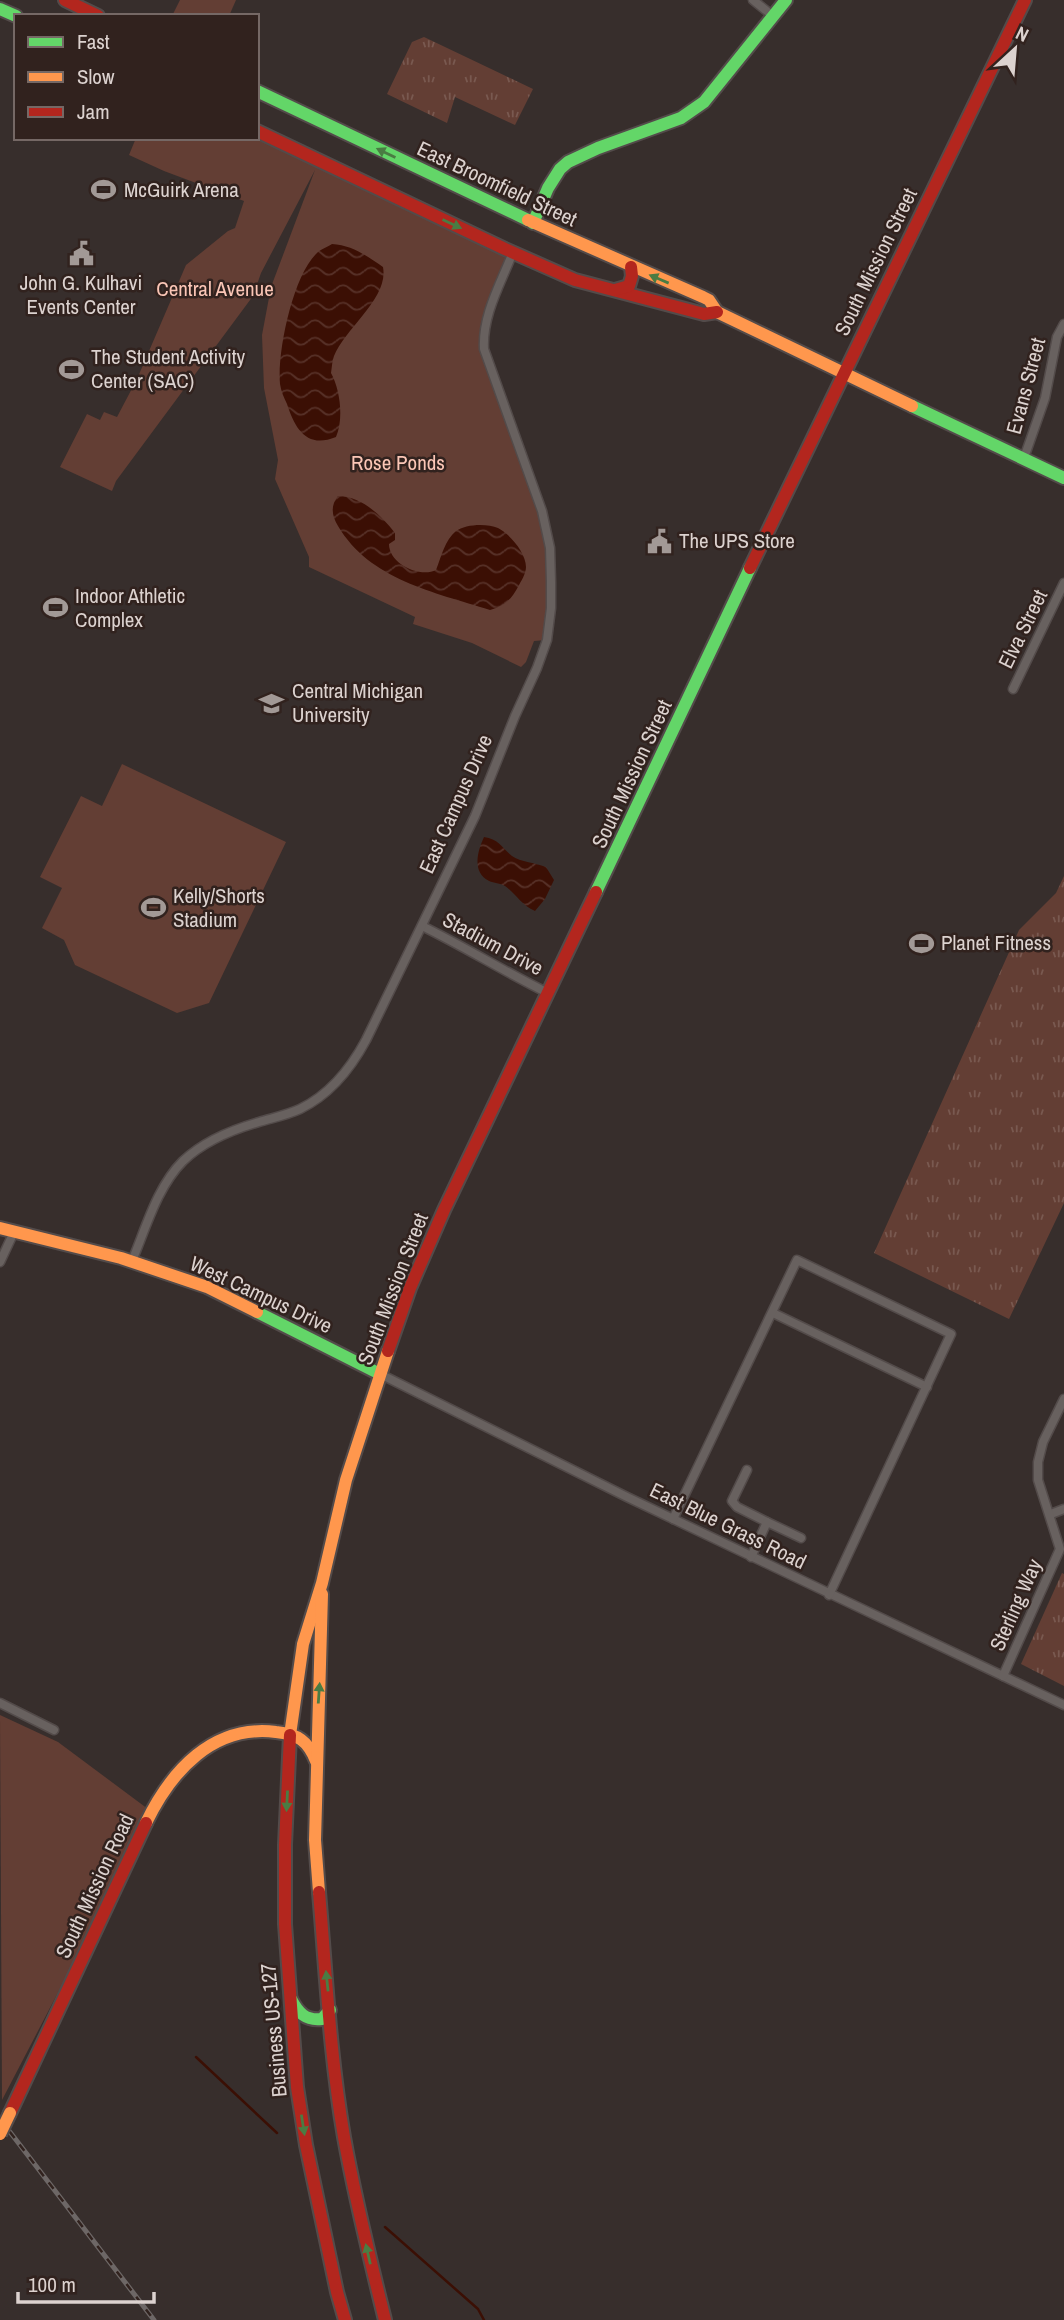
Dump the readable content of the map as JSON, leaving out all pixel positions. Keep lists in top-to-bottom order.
{
  "streets": {
    "main road": [
      "East Broomfield Street",
      "South Mission Street",
      "West Campus Drive",
      "South Mission Road",
      "Business US-127"
    ],
    "street": [
      "Evans Street",
      "Elva Street",
      "East Campus Drive",
      "Stadium Drive",
      "East Blue Grass Road",
      "Sterling Way"
    ]
  },
  "crossings": [
    ["East Broomfield Street", "South Mission Street"],
    ["East Broomfield Street", "Evans Street"],
    ["East Broomfield Street", "East Campus Drive"],
    ["South Mission Street", "Stadium Drive"],
    ["South Mission Street", "West Campus Drive"],
    ["South Mission Street", "East Blue Grass Road"],
    ["South Mission Street", "South Mission Road"],
    ["South Mission Street", "Business US-127"],
    ["East Campus Drive", "Stadium Drive"],
    ["East Campus Drive", "West Campus Drive"],
    ["West Campus Drive", "East Blue Grass Road"],
    ["East Blue Grass Road", "Sterling Way"],
    ["South Mission Road", "Business US-127"]
  ],
  "parks": ["Central Avenue", "Rose Ponds"],
  "places": {
    "sports": [
      "McGuirk Arena",
      "The Student Activity Center (SAC)",
      "Indoor Athletic Complex",
      "Kelly/Shorts Stadium",
      "Planet Fitness"
    ],
    "public building": ["John G. Kulhavi Events Center", "The UPS Store"],
    "school or university": ["Central Michigan University"]
  },
  "legend": ["Fast", "Slow", "Jam"],
  "scale_bar": "100 m",
  "north": "top right"
}
